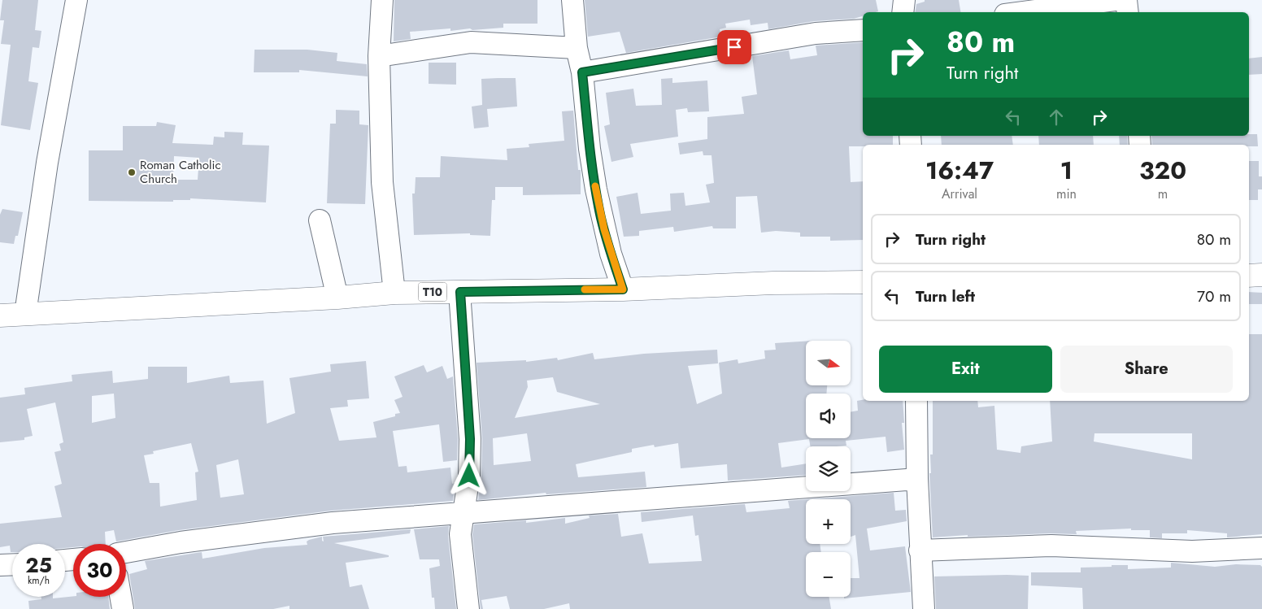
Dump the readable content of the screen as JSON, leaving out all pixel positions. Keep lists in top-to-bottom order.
{
  "streets": {
    "highway": ["T10"]
  },
  "places": ["Roman Catholic Church"],
  "north": "right",
  "page": {
    "turn": ["80 m", "Turn right"],
    "eta": [
      "16:47",
      "Arrival",
      "1",
      "min",
      "320",
      "m"
    ],
    "list": [
      {
        "name": "Turn right",
        "value": "80 m"
      },
      {
        "name": "Turn left",
        "value": "70 m"
      }
    ],
    "buttons": ["Exit", "Share"],
    "map_buttons": ["+", "−"],
    "speed": "25 km/h",
    "limit": "30"
  }
}
